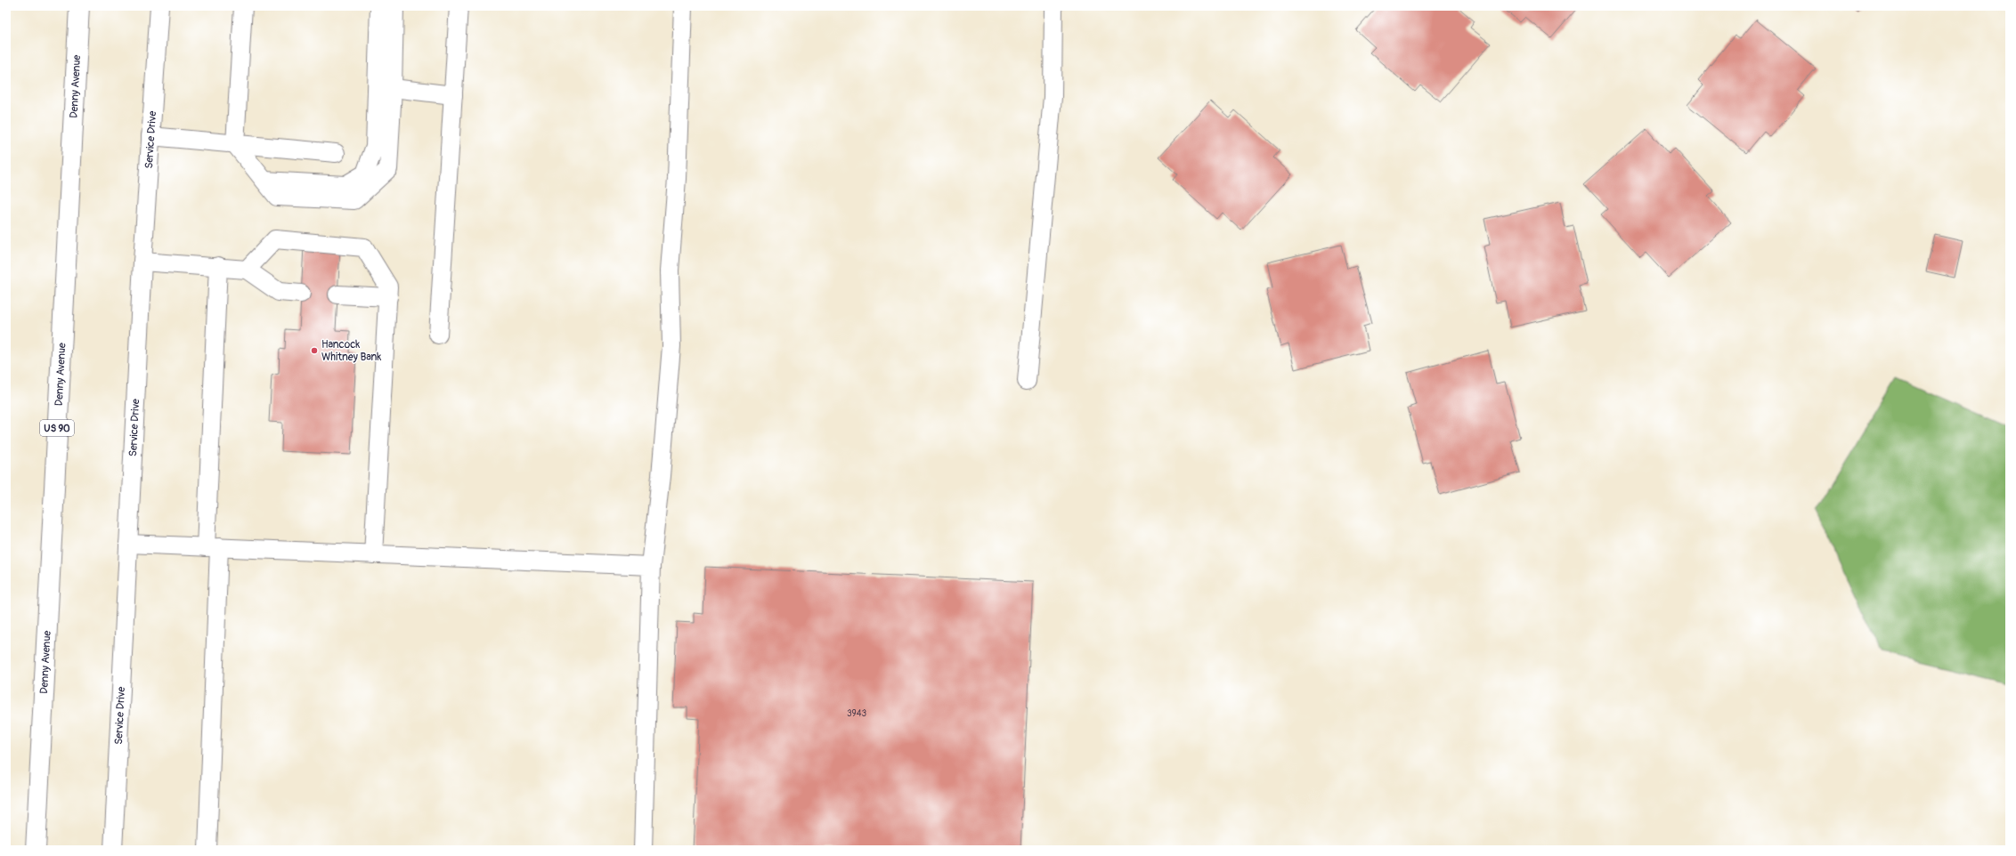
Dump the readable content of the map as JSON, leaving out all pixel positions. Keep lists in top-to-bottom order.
{
  "streets": {
    "main road": ["Denny Avenue", "US 90"],
    "lane": ["Service Drive"]
  },
  "places": ["Hancock Whitney Bank"],
  "house_numbers": ["3943"]
}
